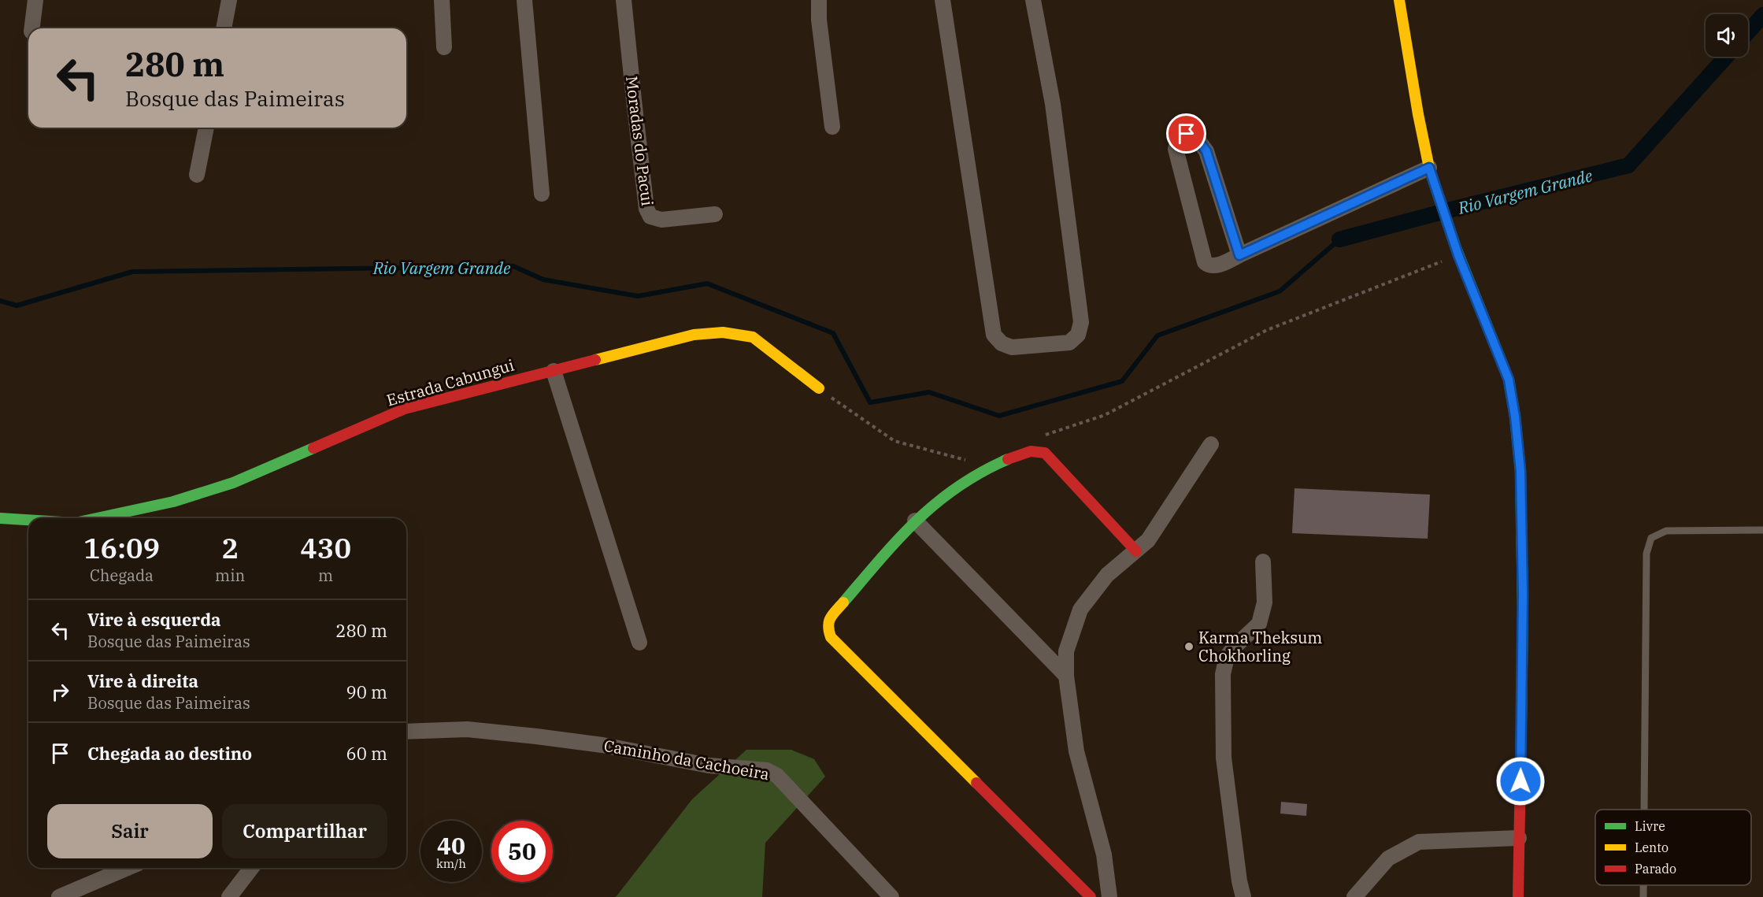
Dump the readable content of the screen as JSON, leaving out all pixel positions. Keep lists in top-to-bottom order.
{
  "streets": {
    "street": ["Moradas do Pacui", "Estrada Cabungui", "Caminho da Cachoeira"]
  },
  "water": ["Rio Vargem Grande"],
  "places": ["Karma Theksum Chokhorling"],
  "legend": ["Livre", "Lento", "Parado"],
  "page": {
    "turn": ["280 m", "Bosque das Paimeiras"],
    "eta": [
      "16:09",
      "Chegada",
      "2",
      "min",
      "430",
      "m"
    ],
    "list": [
      {
        "name": "Vire à esquerda",
        "note": "Bosque das Paimeiras",
        "value": "280 m"
      },
      {
        "name": "Vire à direita",
        "note": "Bosque das Paimeiras",
        "value": "90 m"
      },
      {
        "name": "Chegada ao destino",
        "value": "60 m"
      }
    ],
    "buttons": ["Sair", "Compartilhar"],
    "speed": "40 km/h",
    "limit": "50"
  }
}
